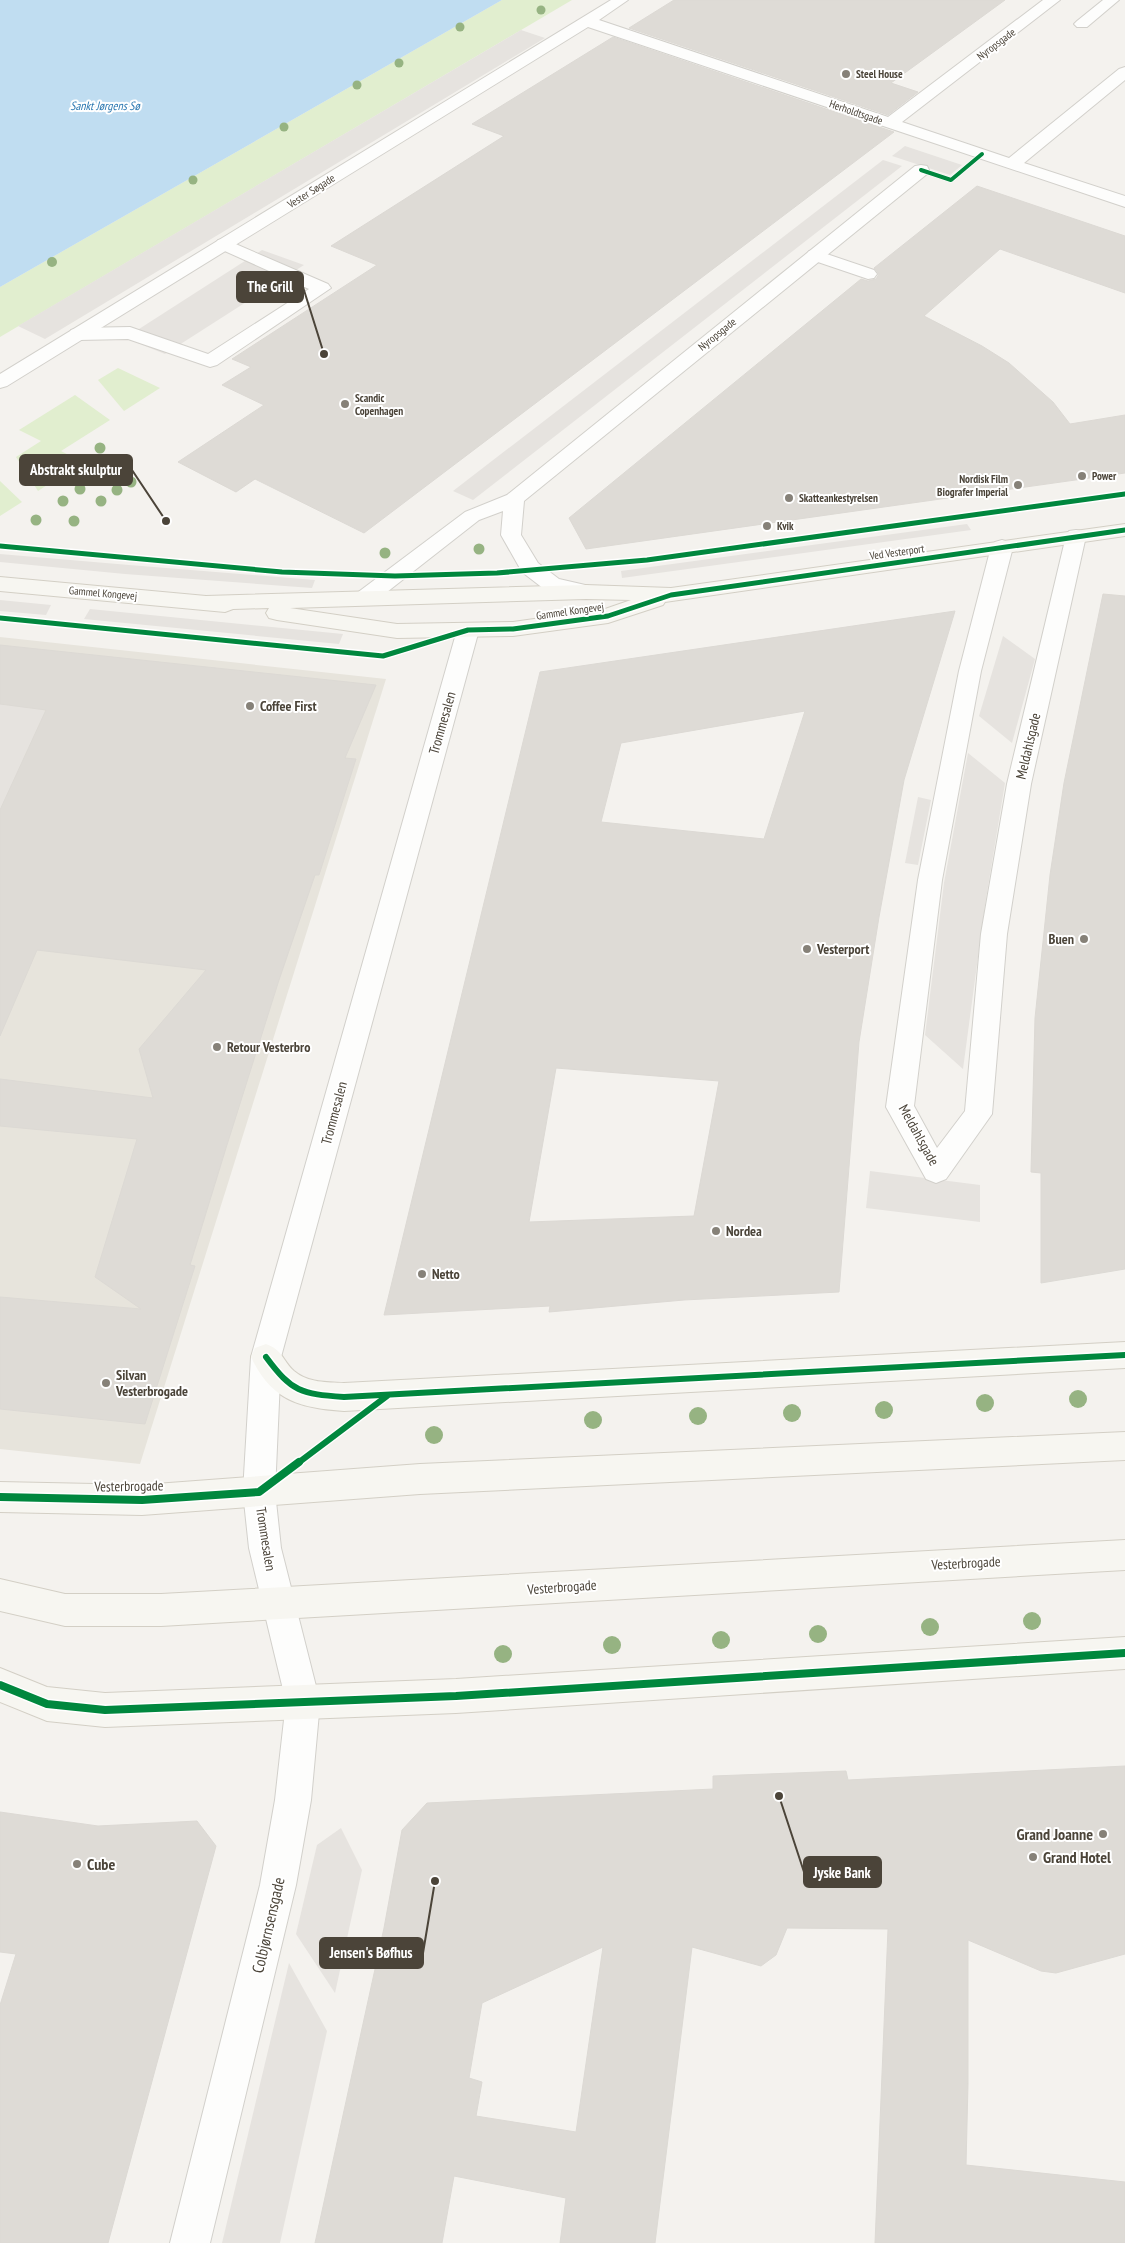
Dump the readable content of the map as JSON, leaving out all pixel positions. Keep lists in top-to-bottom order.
{
  "streets": {
    "street": [
      "Nyropsgade",
      "Herholdtsgade",
      "Vester Søgade",
      "Ved Vesterport",
      "Gammel Kongevej",
      "Trommesalen",
      "Meldahlsgade",
      "Vesterbrogade",
      "Colbjørnsensgade"
    ]
  },
  "crossings": [
    ["Nyropsgade", "Herholdtsgade"],
    ["Nyropsgade", "Gammel Kongevej"],
    ["Herholdtsgade", "Vester Søgade"],
    ["Ved Vesterport", "Gammel Kongevej"],
    ["Ved Vesterport", "Meldahlsgade"],
    ["Gammel Kongevej", "Trommesalen"],
    ["Trommesalen", "Vesterbrogade"],
    ["Trommesalen", "Colbjørnsensgade"],
    ["Vesterbrogade", "Colbjørnsensgade"]
  ],
  "water": ["Sankt Jørgens Sø"],
  "places": [
    "Steel House",
    "The Grill",
    "Scandic Copenhagen",
    "Power",
    "Nordisk Film Biografer Imperial",
    "Skatteankestyrelsen",
    "Abstrakt skulptur",
    "Kvik",
    "Coffee First",
    "Buen",
    "Vesterport",
    "Retour Vesterbro",
    "Nordea",
    "Netto",
    "Silvan Vesterbrogade",
    "Jyske Bank",
    "Grand Joanne",
    "Grand Hotel",
    "Cube",
    "Jensen's Bøfhus"
  ]
}
